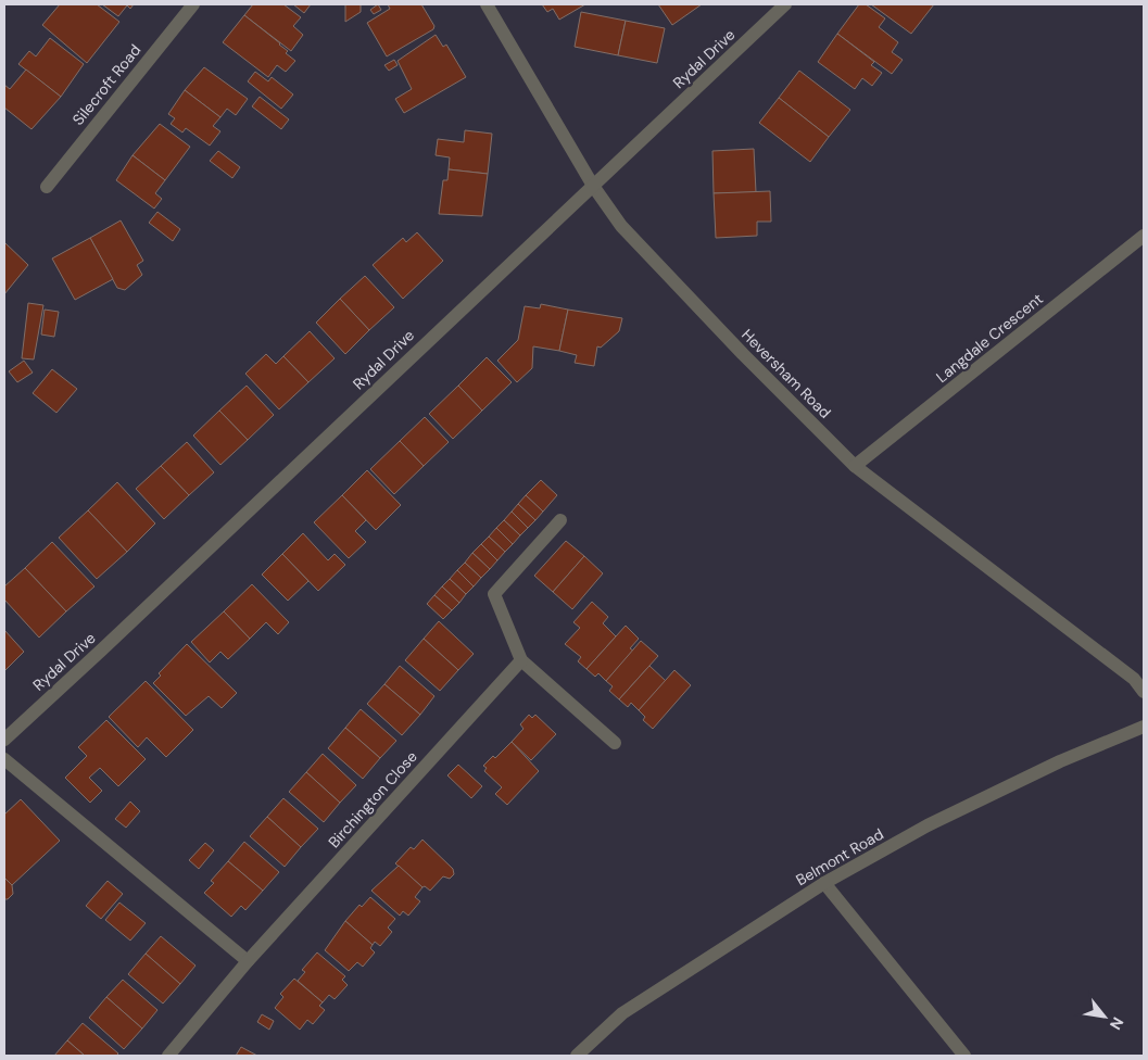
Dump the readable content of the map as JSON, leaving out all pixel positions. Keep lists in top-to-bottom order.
{
  "streets": {
    "street": [
      "Rydal Drive",
      "Silecroft Road",
      "Langdale Crescent",
      "Heversham Road",
      "Birchington Close",
      "Belmont Road"
    ]
  },
  "crossings": [
    ["Rydal Drive", "Heversham Road"],
    ["Langdale Crescent", "Heversham Road"]
  ],
  "north": "bottom right"
}
